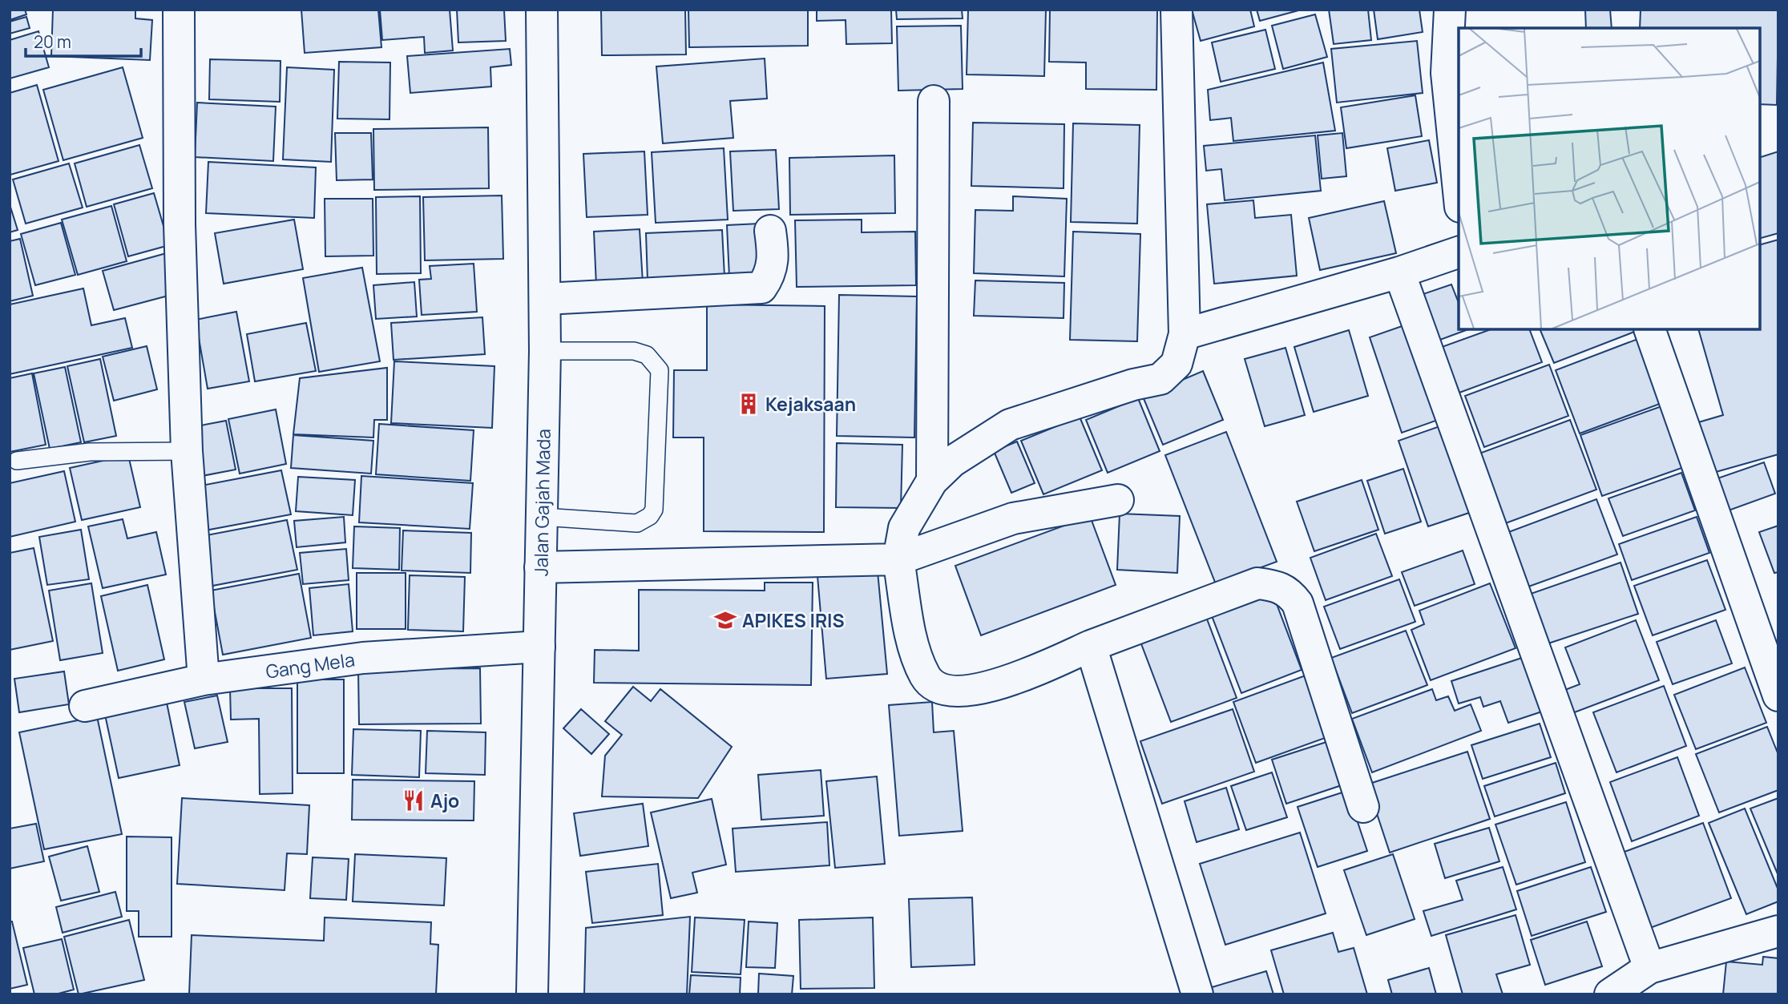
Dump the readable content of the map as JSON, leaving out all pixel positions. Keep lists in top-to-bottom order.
{
  "streets": {
    "street": ["Jalan Gajah Mada", "Gang Mela"]
  },
  "crossings": [
    ["Jalan Gajah Mada", "Gang Mela"]
  ],
  "places": {
    "building": ["Kejaksaan"],
    "school or university": ["APIKES IRIS"],
    "restaurant": ["Ajo"]
  },
  "scale_bar": "20 m"
}
